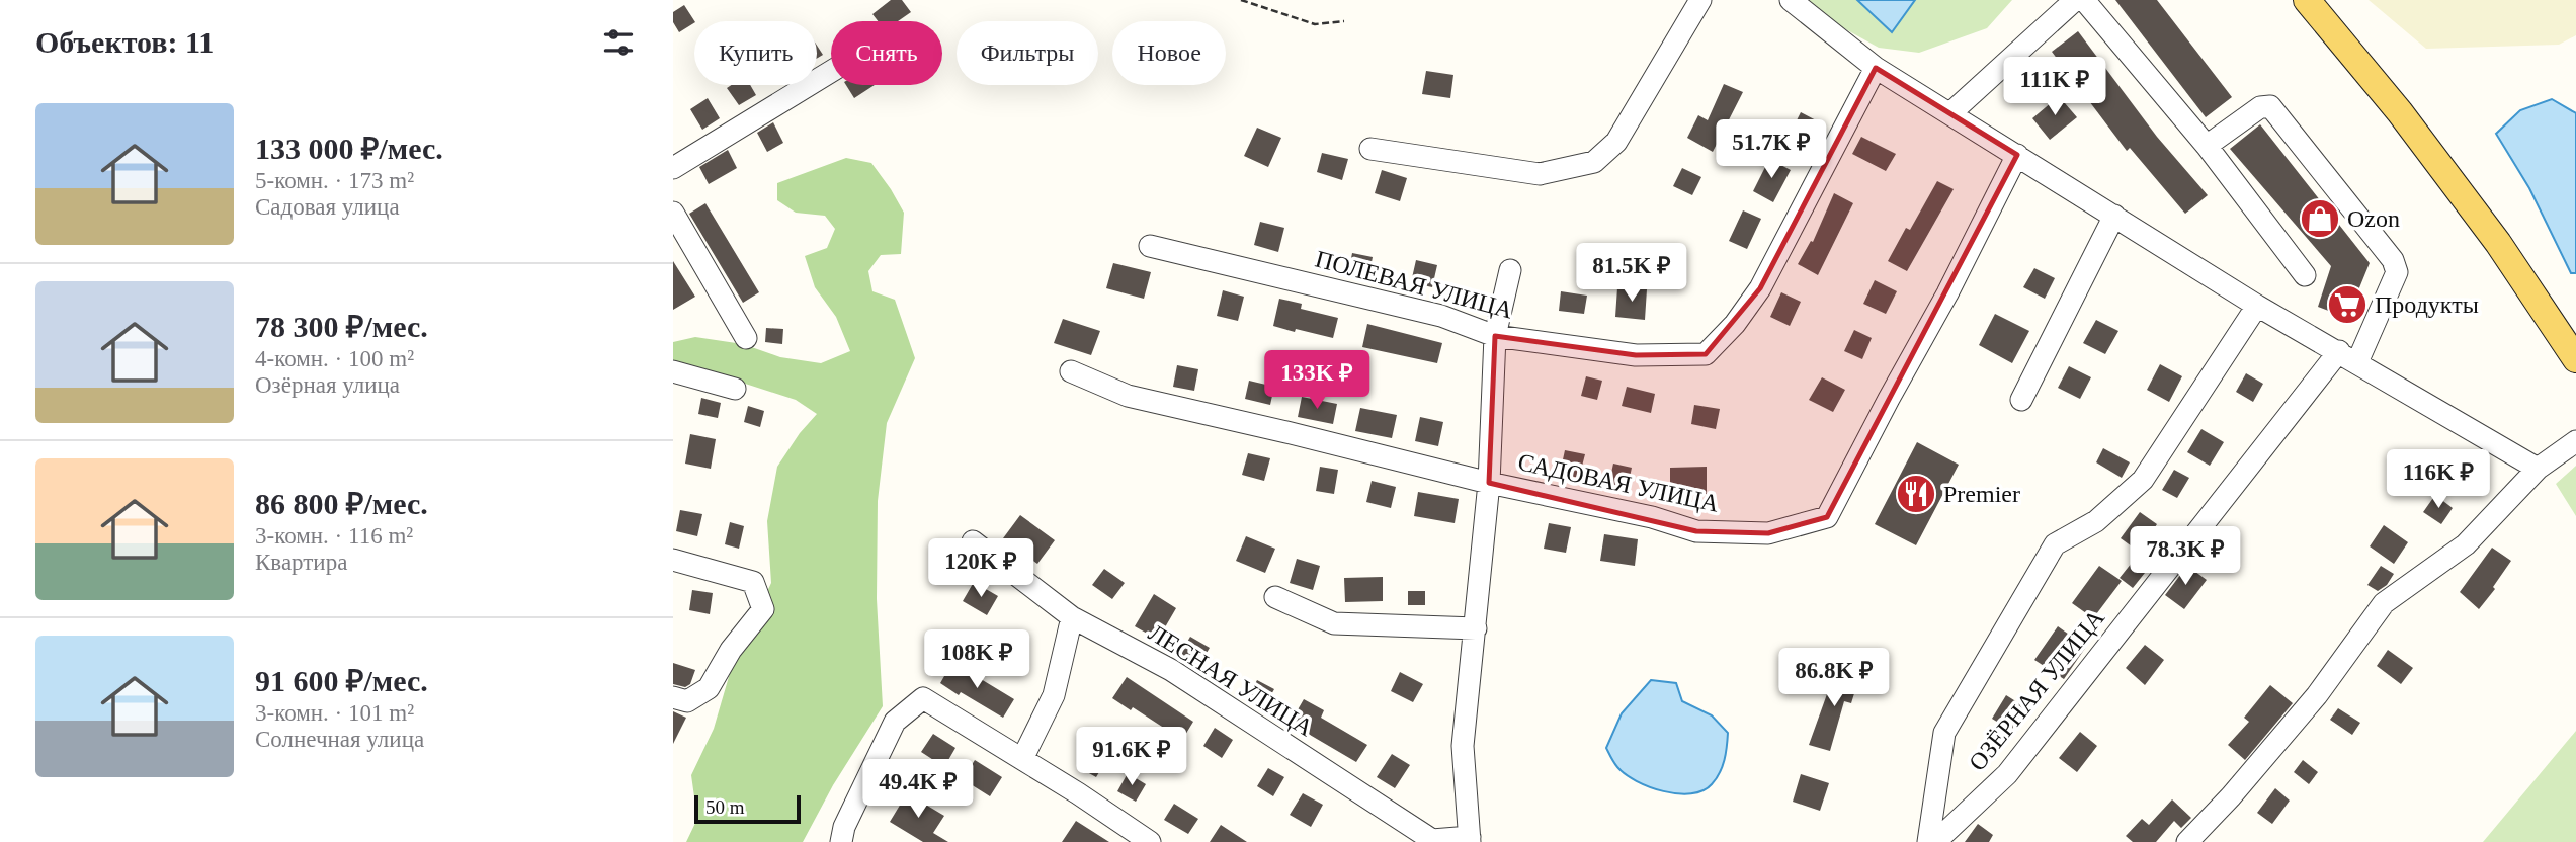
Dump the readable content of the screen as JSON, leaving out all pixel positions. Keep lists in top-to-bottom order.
{
  "streets": {
    "street": [
      "ПОЛЕВАЯ УЛИЦА",
      "САДОВАЯ УЛИЦА",
      "ЛЕСНАЯ УЛИЦА",
      "ОЗЁРНАЯ УЛИЦА"
    ]
  },
  "places": {
    "shop": ["Ozon"],
    "supermarket": ["Продукты"],
    "restaurant": ["Premier"]
  },
  "scale_bar": "50 m",
  "page": {
    "heading": "Объектов: 11",
    "chip": [
      "Купить",
      "Снять",
      "Фильтры",
      "Новое"
    ],
    "price": [
      "111K ₽",
      "51.7K ₽",
      "81.5K ₽",
      "133K ₽",
      "116K ₽",
      "78.3K ₽",
      "120K ₽",
      "108K ₽",
      "86.8K ₽",
      "91.6K ₽",
      "49.4K ₽"
    ],
    "list": [
      {
        "name": "133 000 ₽/мес.",
        "note": "5-комн. · 173 m² · Садовая улица"
      },
      {
        "name": "78 300 ₽/мес.",
        "note": "4-комн. · 100 m² · Озёрная улица"
      },
      {
        "name": "86 800 ₽/мес.",
        "note": "3-комн. · 116 m² · Квартира"
      },
      {
        "name": "91 600 ₽/мес.",
        "note": "3-комн. · 101 m² · Солнечная улица"
      }
    ],
    "scale": "50 m"
  }
}
